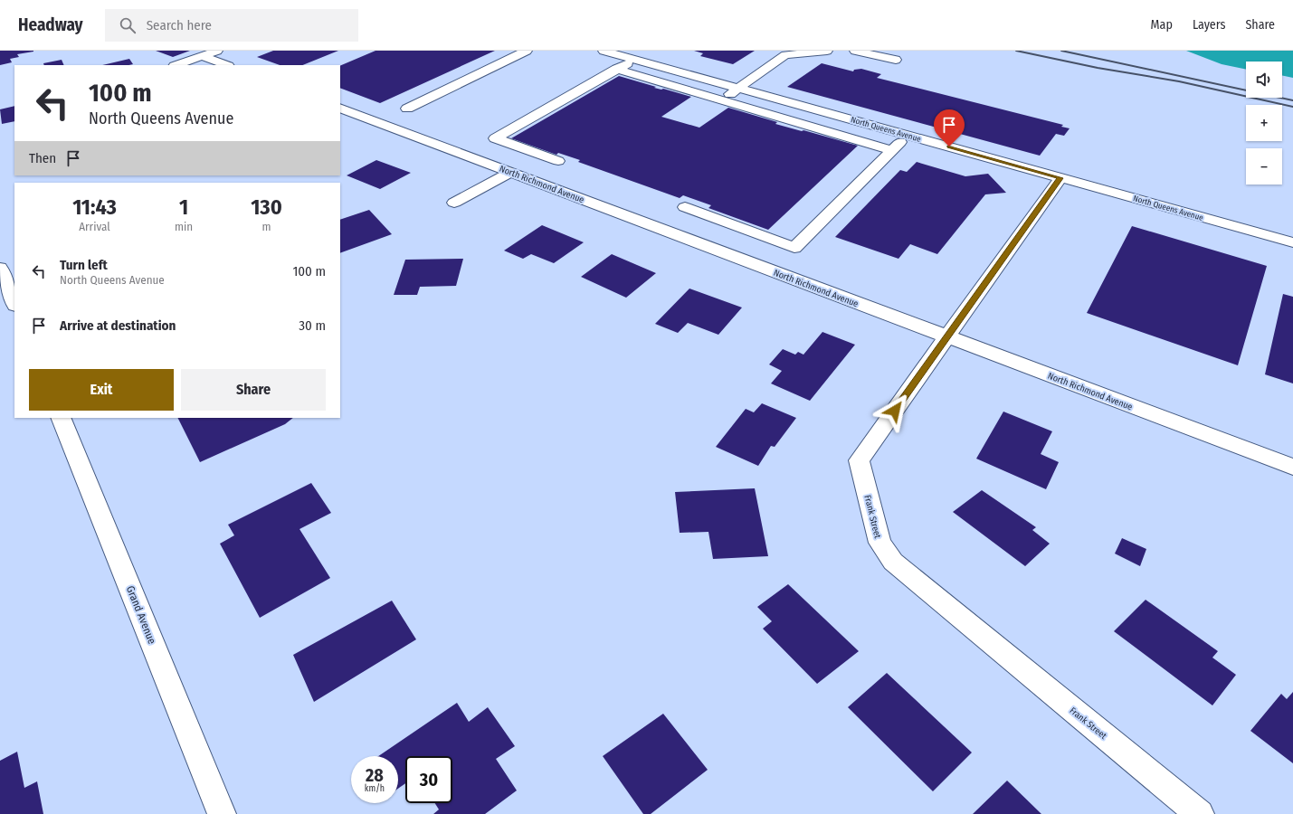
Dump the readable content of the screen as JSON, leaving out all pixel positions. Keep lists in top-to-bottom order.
{
  "streets": {
    "street": [
      "North Queens Avenue",
      "North Richmond Avenue",
      "Frank Street",
      "Grand Avenue"
    ]
  },
  "crossings": [
    ["North Queens Avenue", "Frank Street"],
    ["North Richmond Avenue", "Frank Street"]
  ],
  "page": {
    "header": "Headway",
    "search": "Search here",
    "nav": ["Map", "Layers", "Share"],
    "map_buttons": ["+", "−"],
    "turn": ["100 m", "North Queens Avenue"],
    "then": "Then",
    "eta": [
      "11:43",
      "Arrival",
      "1",
      "min",
      "130",
      "m"
    ],
    "list": [
      {
        "name": "Turn left",
        "note": "North Queens Avenue",
        "value": "100 m"
      },
      {
        "name": "Arrive at destination",
        "value": "30 m"
      }
    ],
    "buttons": ["Exit", "Share"],
    "speed": "28 km/h",
    "limit": "30"
  }
}
